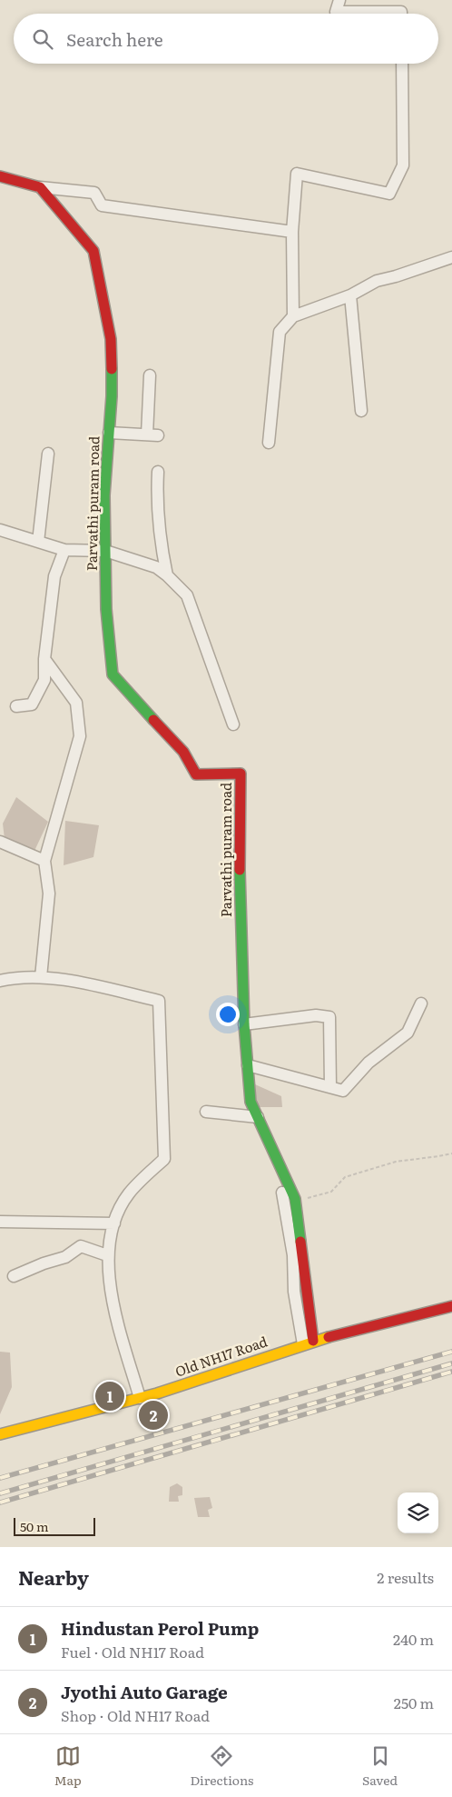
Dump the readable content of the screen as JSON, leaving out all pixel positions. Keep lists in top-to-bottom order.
{
  "streets": {
    "street": ["Parvathi puram road", "Old NH17 Road"]
  },
  "crossings": [
    ["Parvathi puram road", "Old NH17 Road"]
  ],
  "scale_bar": "50 m",
  "page": {
    "search": "Search here",
    "pins": ["1", "2"],
    "scale": "50 m",
    "heading": ["Nearby", "2 results"],
    "list": [
      {
        "mark": "1",
        "name": "Hindustan Perol Pump",
        "note": "Fuel · Old NH17 Road",
        "value": "240 m"
      },
      {
        "mark": "2",
        "name": "Jyothi Auto Garage",
        "note": "Shop · Old NH17 Road",
        "value": "250 m"
      }
    ],
    "nav": ["Map", "Directions", "Saved"]
  }
}
